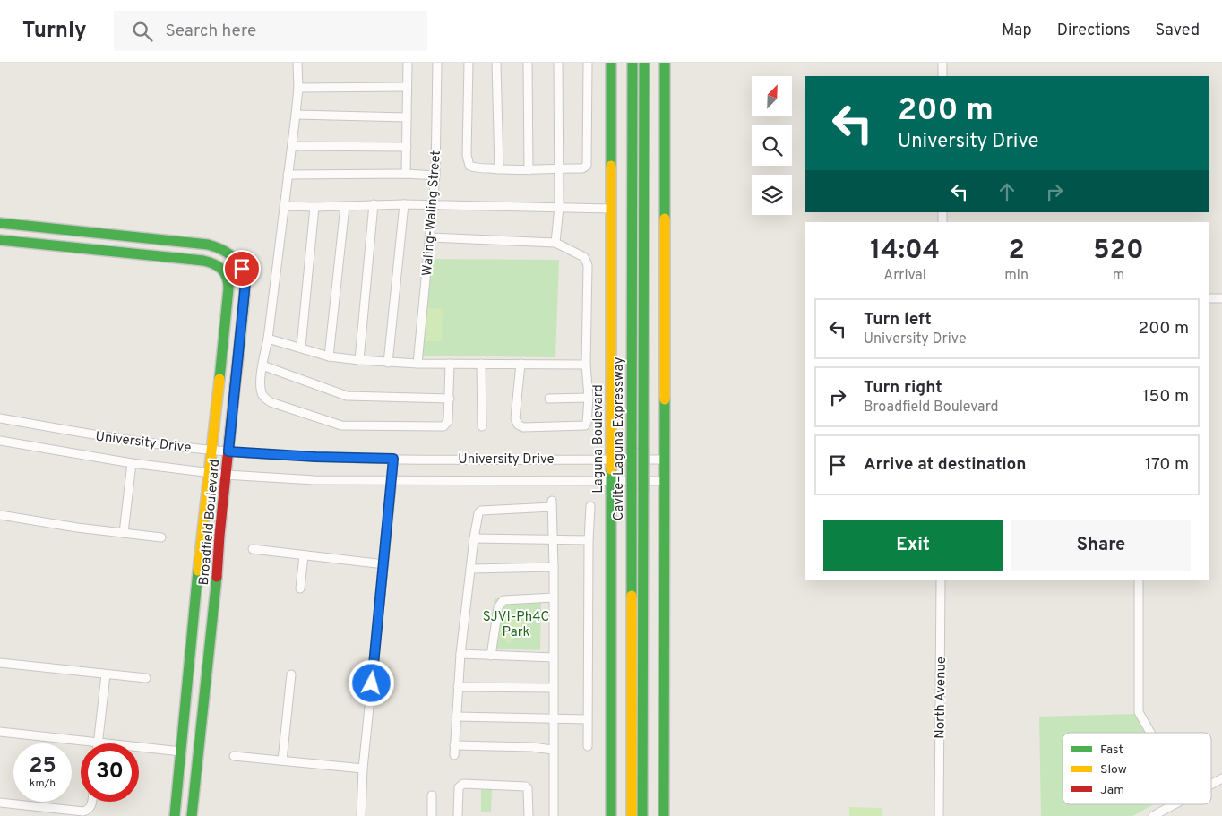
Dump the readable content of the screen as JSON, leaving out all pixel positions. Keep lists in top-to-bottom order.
{
  "streets": {
    "main road": ["Laguna Boulevard", "Cavite–Laguna Expressway", "Broadfield Boulevard"],
    "street": ["Waling-Waling Street", "University Drive", "North Avenue"]
  },
  "crossings": [
    ["Laguna Boulevard", "University Drive"],
    ["University Drive", "Broadfield Boulevard"]
  ],
  "parks": ["SJVI-Ph4C Park"],
  "legend": ["Fast", "Slow", "Jam"],
  "north": "top right",
  "page": {
    "header": "Turnly",
    "search": "Search here",
    "nav": ["Map", "Directions", "Saved"],
    "turn": ["200 m", "University Drive"],
    "eta": [
      "14:04",
      "Arrival",
      "2",
      "min",
      "520",
      "m"
    ],
    "list": [
      {
        "name": "Turn left",
        "note": "University Drive",
        "value": "200 m"
      },
      {
        "name": "Turn right",
        "note": "Broadfield Boulevard",
        "value": "150 m"
      },
      {
        "name": "Arrive at destination",
        "value": "170 m"
      }
    ],
    "buttons": ["Exit", "Share"],
    "speed": "25 km/h",
    "limit": "30"
  }
}
